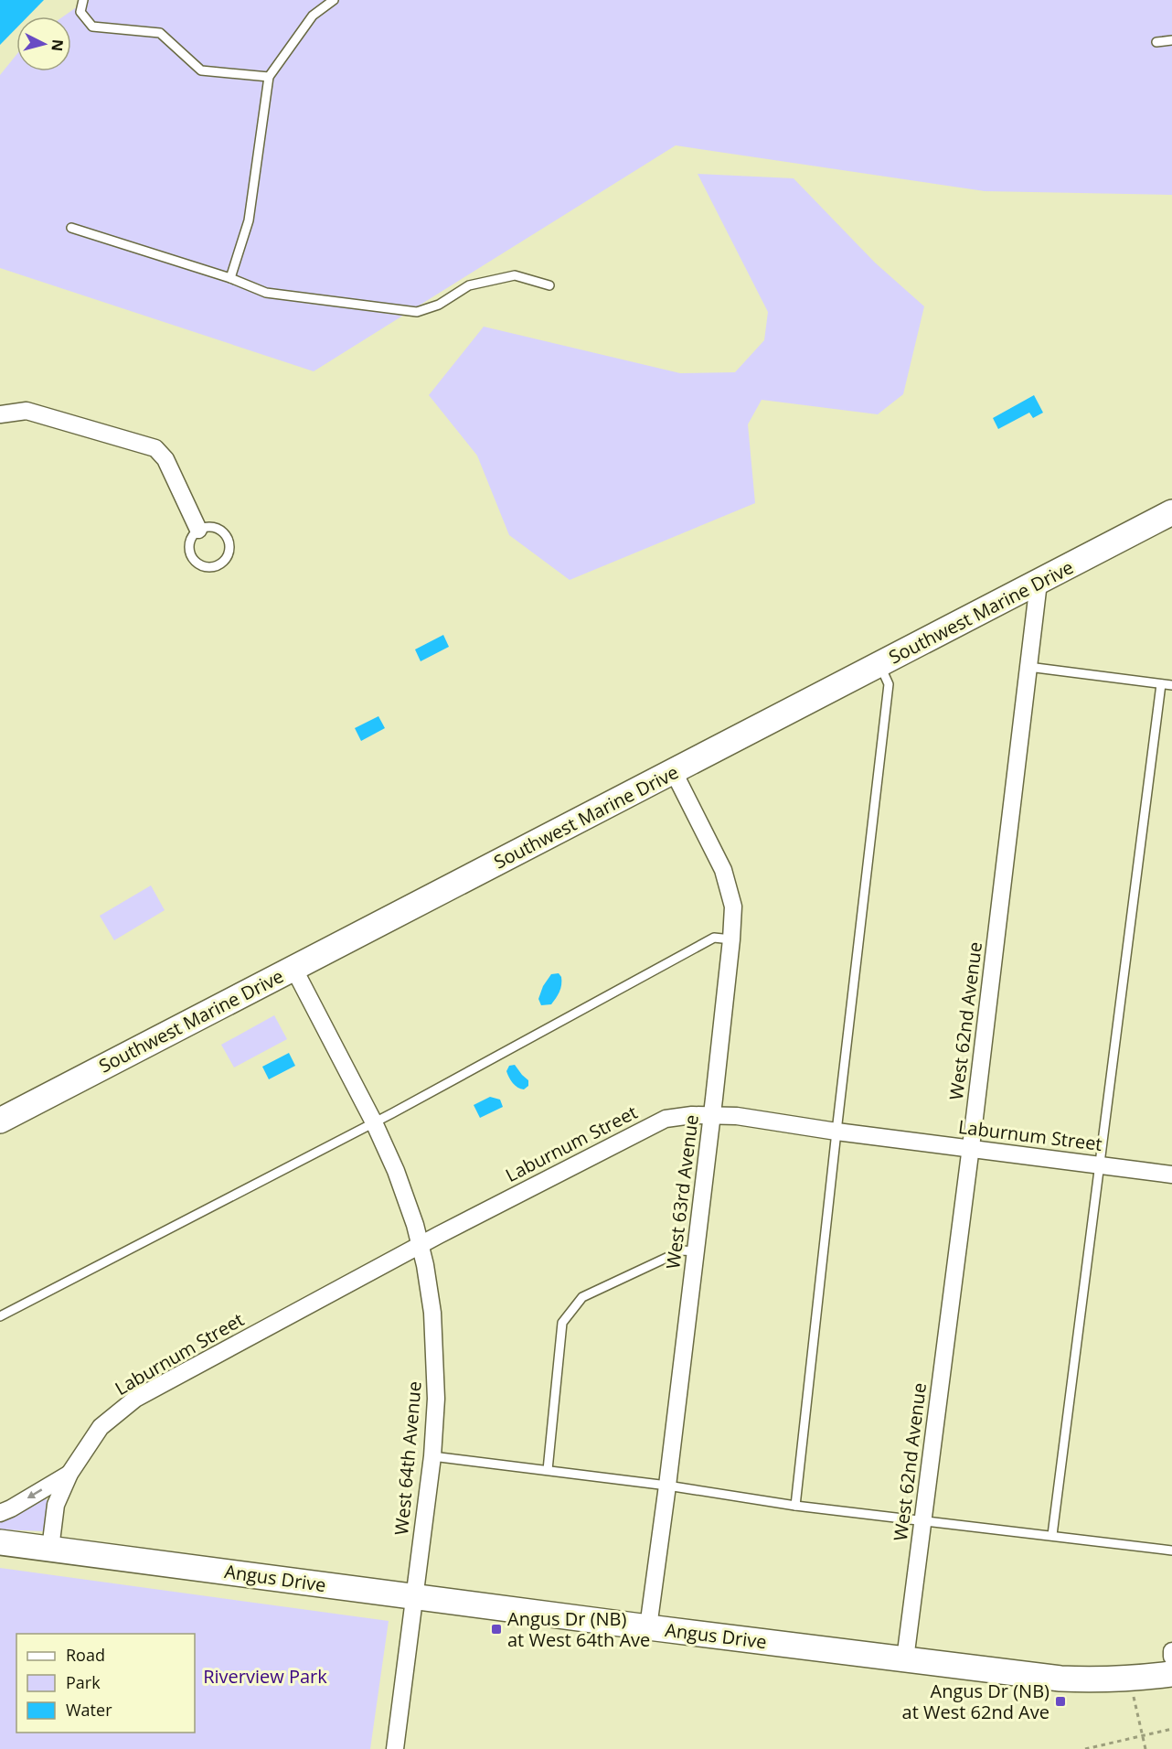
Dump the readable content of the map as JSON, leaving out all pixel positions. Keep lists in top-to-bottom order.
{
  "streets": {
    "main road": ["Southwest Marine Drive", "Angus Drive"],
    "street": [
      "West 62nd Avenue",
      "Laburnum Street",
      "West 63rd Avenue",
      "West 64th Avenue"
    ]
  },
  "crossings": [
    ["Southwest Marine Drive", "West 62nd Avenue"],
    ["Southwest Marine Drive", "West 63rd Avenue"],
    ["Southwest Marine Drive", "West 64th Avenue"],
    ["West 62nd Avenue", "Laburnum Street"],
    ["West 62nd Avenue", "Angus Drive"],
    ["Laburnum Street", "West 63rd Avenue"],
    ["Laburnum Street", "West 64th Avenue"],
    ["Laburnum Street", "Angus Drive"],
    ["West 63rd Avenue", "Angus Drive"],
    ["West 64th Avenue", "Angus Drive"]
  ],
  "parks": ["Riverview Park"],
  "places": {
    "transit": ["Angus Dr (NB) at West 64th Ave", "Angus Dr (NB) at West 62nd Ave"]
  },
  "legend": ["Road", "Park", "Water"],
  "north": "right"
}
